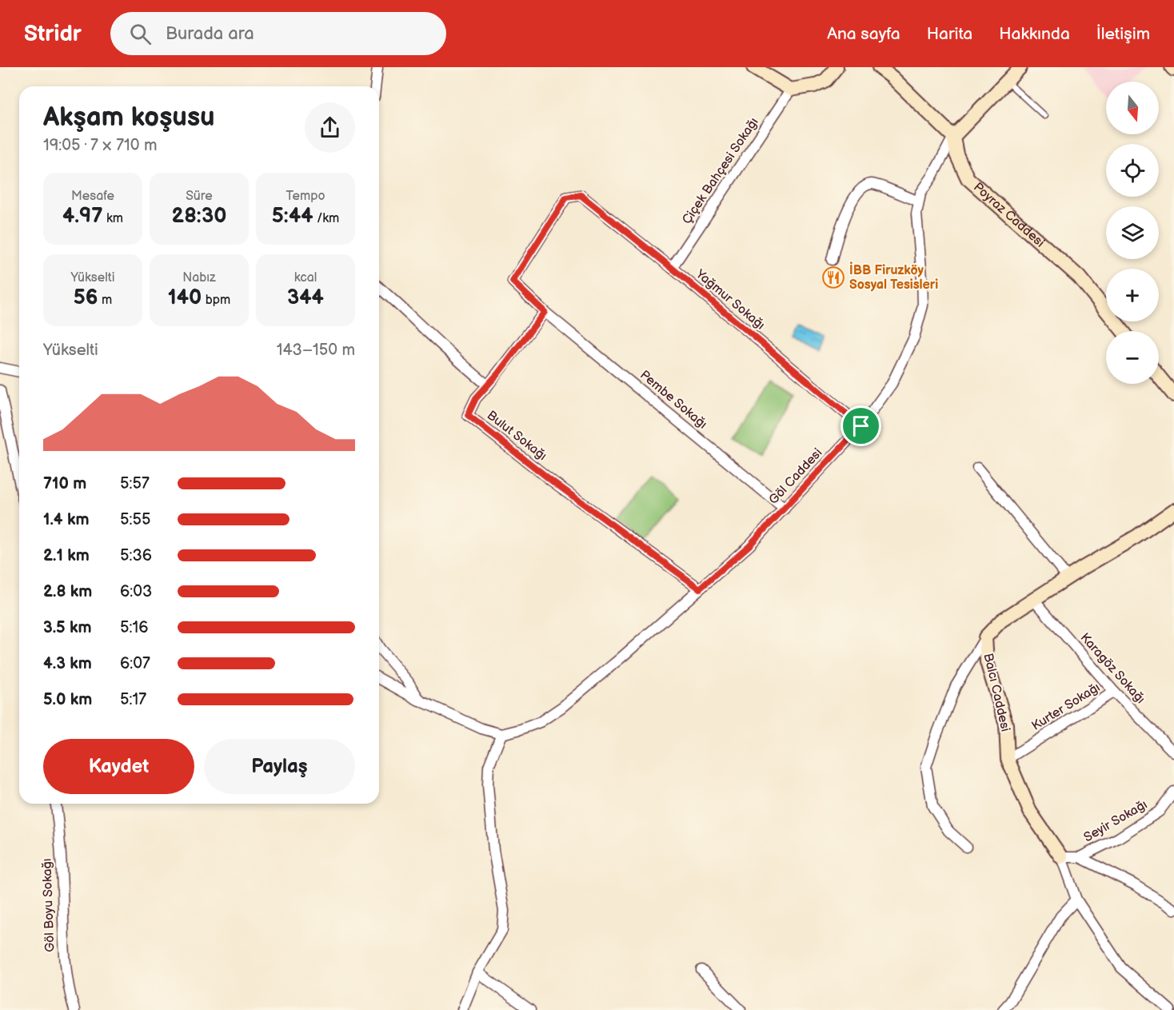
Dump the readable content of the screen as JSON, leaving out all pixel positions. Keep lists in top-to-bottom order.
{
  "streets": {
    "street": [
      "Çiçek Bahçesi Sokağı",
      "Poyraz Caddesi",
      "Yağmur Sokağı",
      "Pembe Sokağı",
      "Bulut Sokağı",
      "Göl Caddesi",
      "Karagöz Sokağı",
      "Balcı Caddesi",
      "Kurter Sokağı",
      "Seyir Sokağı",
      "Göl Boyu Sokağı"
    ]
  },
  "crossings": [
    ["Çiçek Bahçesi Sokağı", "Yağmur Sokağı"],
    ["Poyraz Caddesi", "Göl Caddesi"],
    ["Yağmur Sokağı", "Pembe Sokağı"],
    ["Yağmur Sokağı", "Göl Caddesi"],
    ["Pembe Sokağı", "Göl Caddesi"],
    ["Bulut Sokağı", "Göl Caddesi"],
    ["Karagöz Sokağı", "Balcı Caddesi"],
    ["Karagöz Sokağı", "Kurter Sokağı"],
    ["Balcı Caddesi", "Kurter Sokağı"],
    ["Balcı Caddesi", "Seyir Sokağı"]
  ],
  "places": {
    "restaurant": ["İBB Firuzköy Sosyal Tesisleri"]
  },
  "north": "bottom",
  "page": {
    "header": "Stridr",
    "search": "Burada ara",
    "nav": [
      "Ana sayfa",
      "Harita",
      "Hakkında",
      "İletişim"
    ],
    "map_buttons": ["+", "−"],
    "heading": ["Akşam koşusu", "19:05 · 7 × 710 m"],
    "stats": [
      ["Mesafe", "4.97 km"],
      ["Süre", "28:30"],
      ["Tempo", "5:44 /km"],
      ["Yükselti", "56 m"],
      ["Nabız", "140 bpm"],
      ["kcal", "344"]
    ],
    "chart": ["Yükselti", "143–150 m"],
    "list": [
      {
        "name": "710 m",
        "note": "5:57"
      },
      {
        "name": "1.4 km",
        "note": "5:55"
      },
      {
        "name": "2.1 km",
        "note": "5:36"
      },
      {
        "name": "2.8 km",
        "note": "6:03"
      },
      {
        "name": "3.5 km",
        "note": "5:16"
      },
      {
        "name": "4.3 km",
        "note": "6:07"
      },
      {
        "name": "5.0 km",
        "note": "5:17"
      }
    ],
    "buttons": ["Kaydet", "Paylaş"]
  }
}
